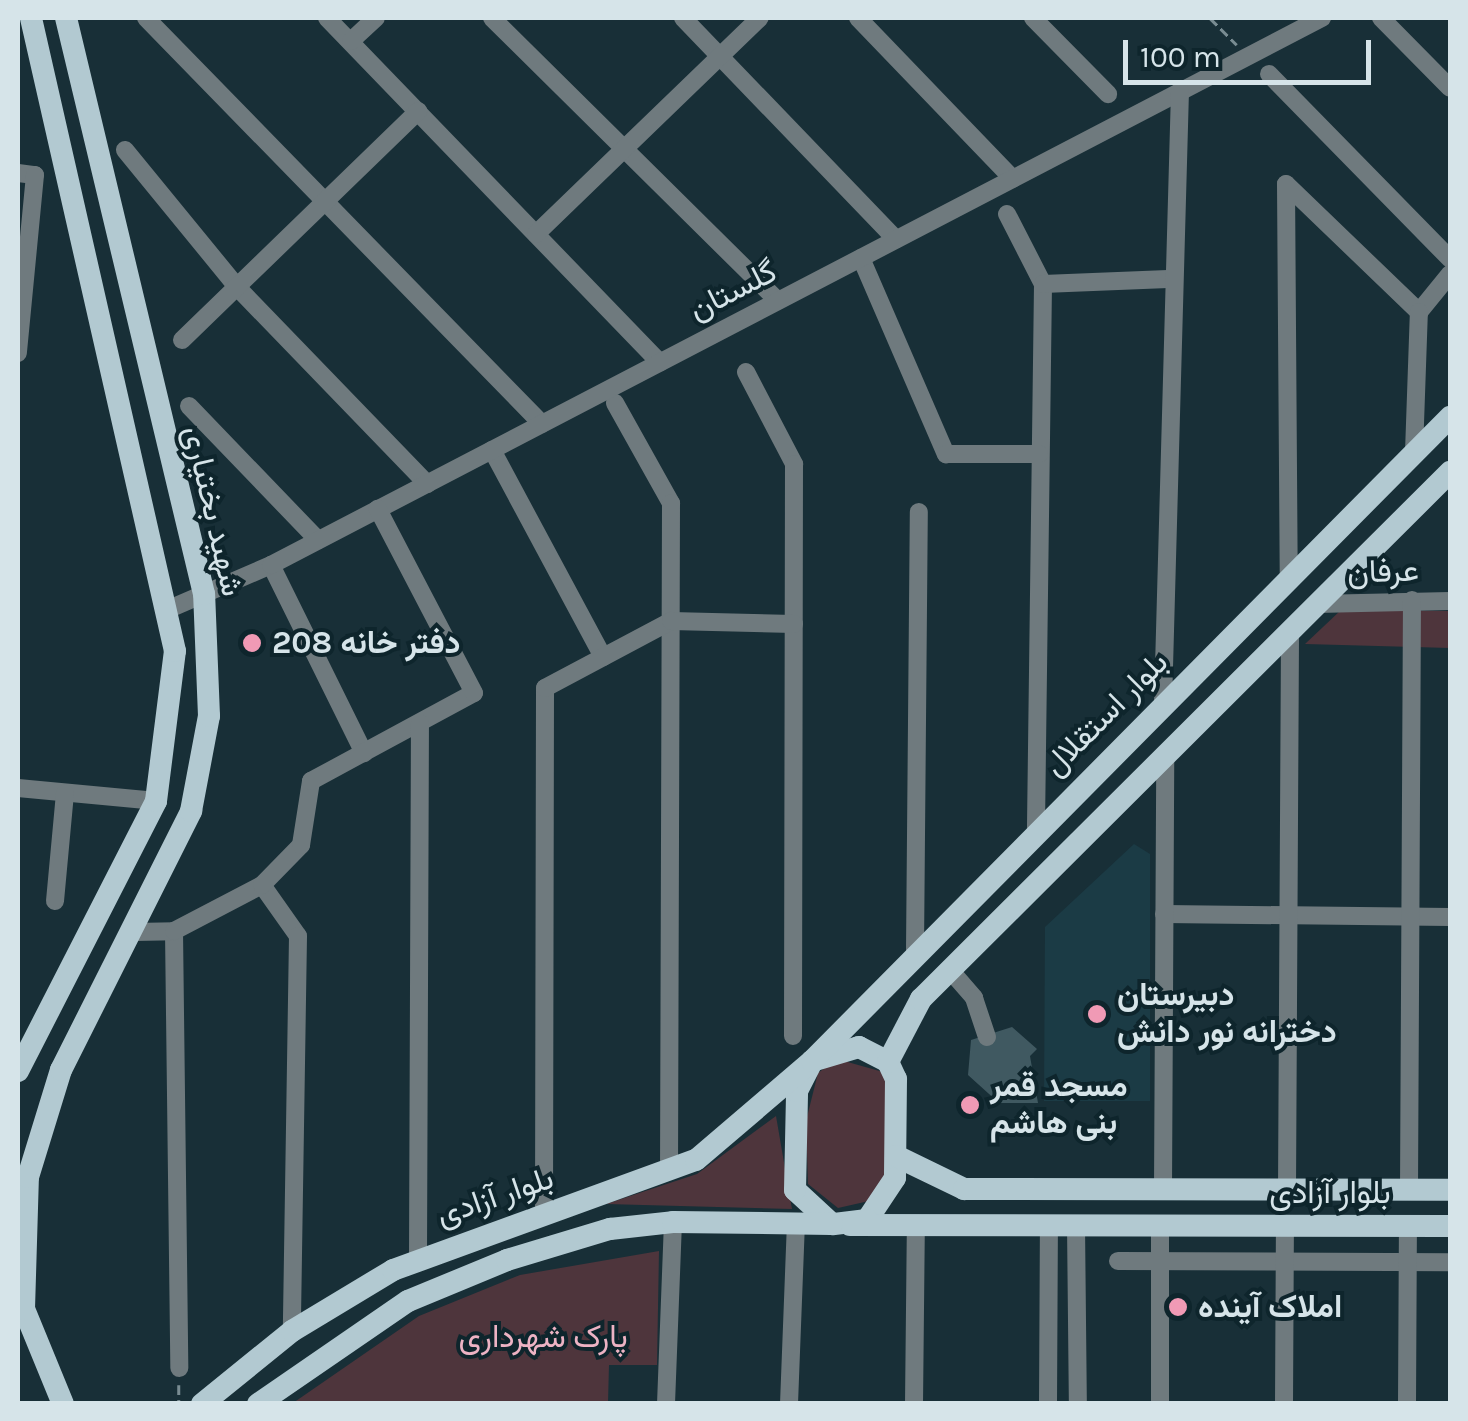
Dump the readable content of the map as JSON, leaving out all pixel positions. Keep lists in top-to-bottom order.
{
  "streets": {
    "main road": ["شهید بختیاری", "بلوار استقلال", "بلوار آزادی"],
    "street": ["گلستان", "عرفان"]
  },
  "crossings": [
    ["گلستان", "شهید بختیاری"],
    ["بلوار استقلال", "بلوار آزادی"]
  ],
  "parks": ["پارک شهرداری"],
  "places": [
    "دفتر خانه 208",
    "دبیرستان دخترانه نور دانش",
    "مسجد قمر بنی هاشم",
    "املاک آینده"
  ],
  "scale_bar": "100 m"
}
